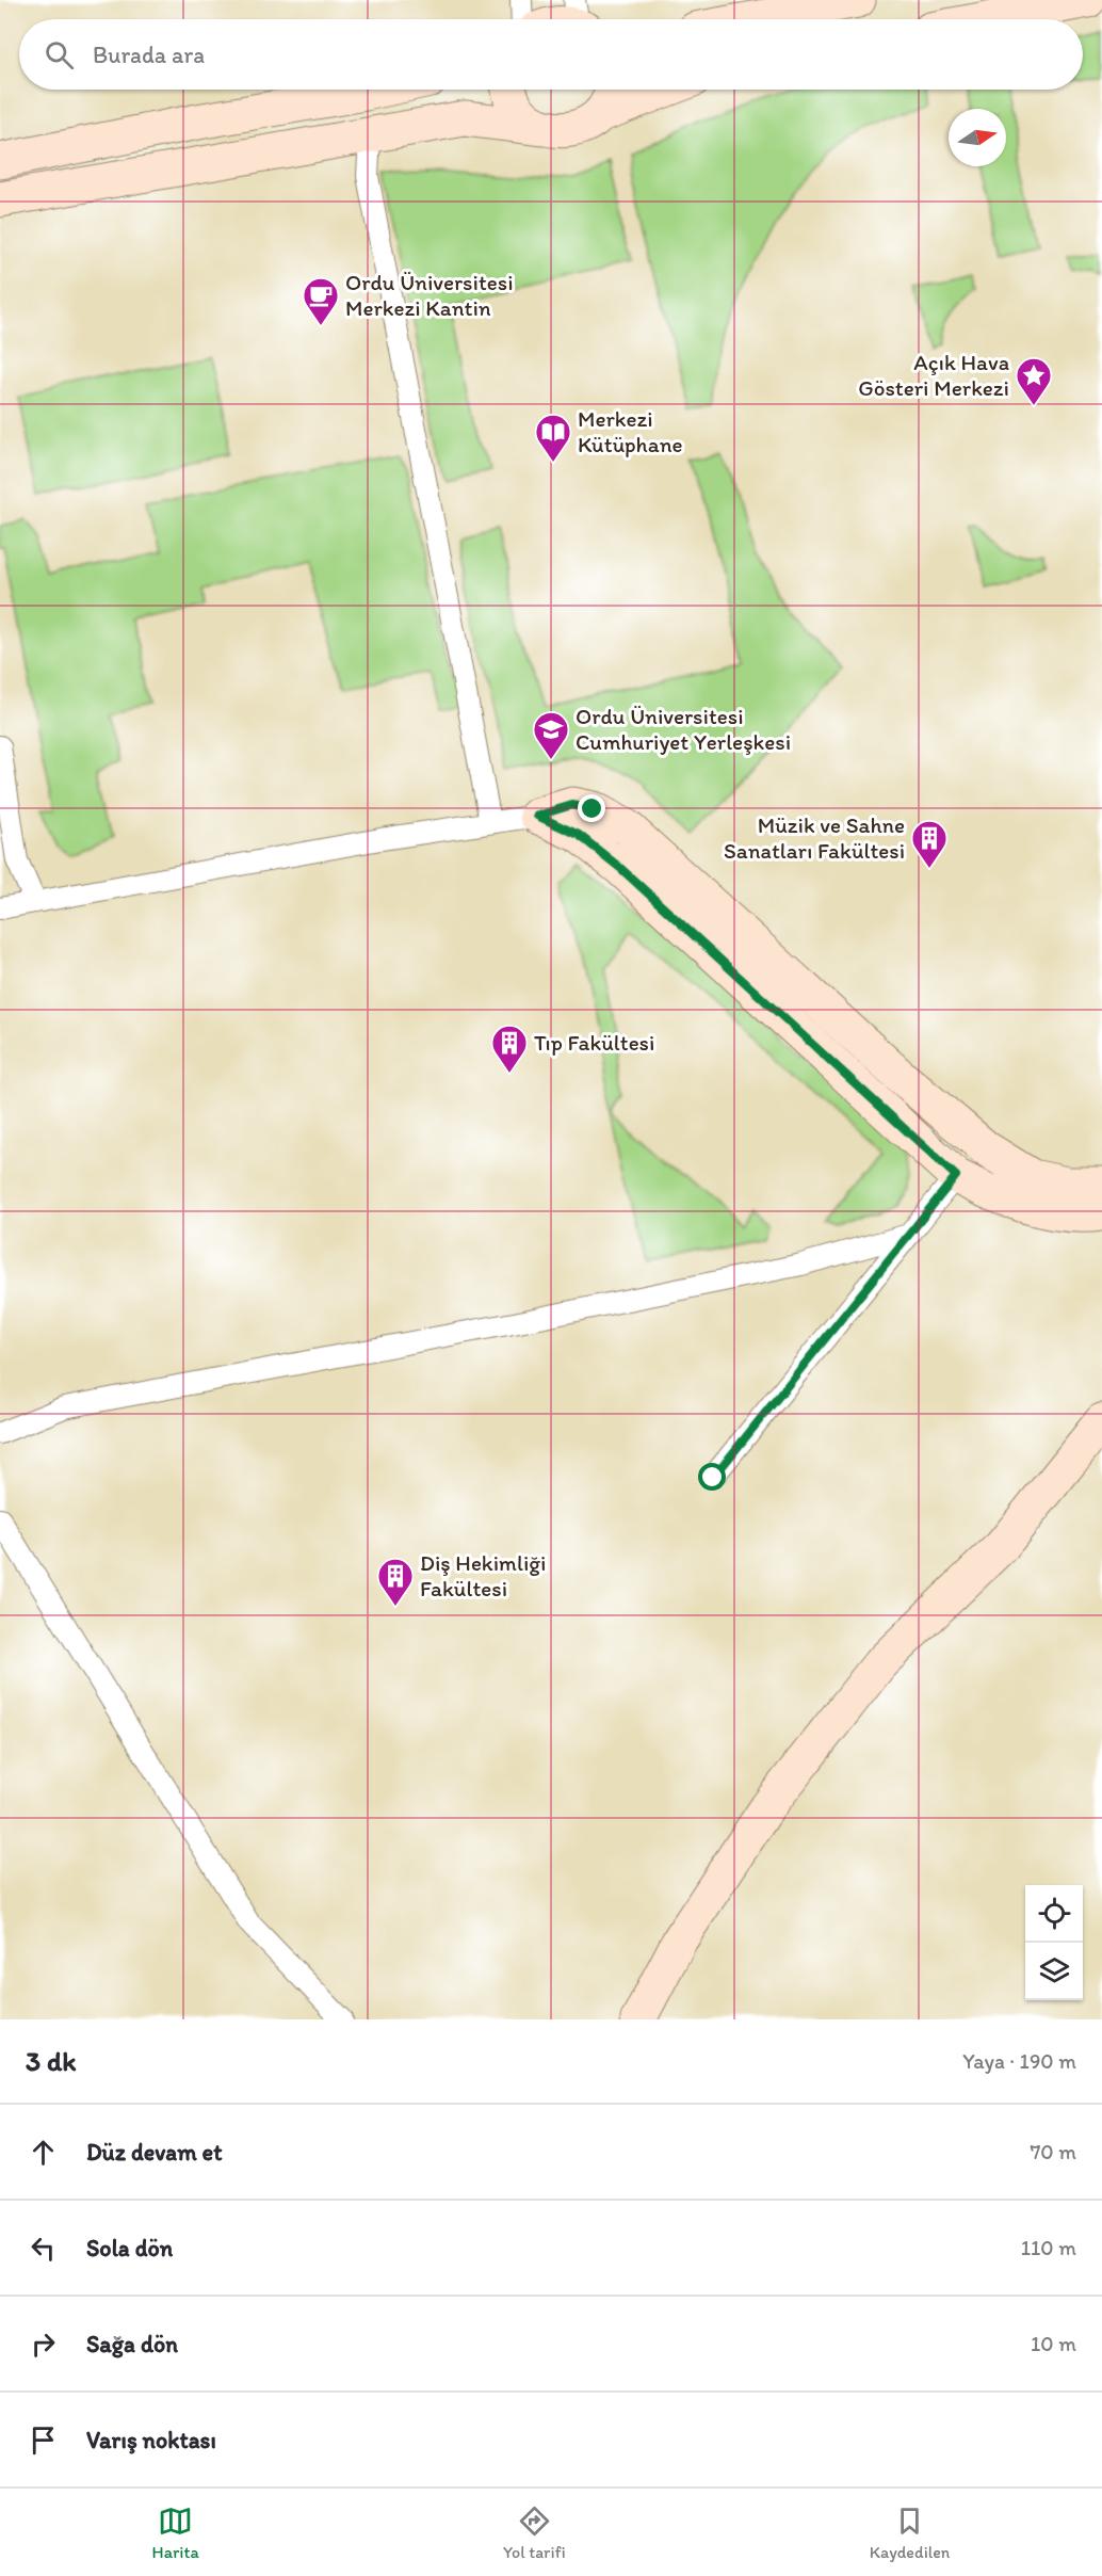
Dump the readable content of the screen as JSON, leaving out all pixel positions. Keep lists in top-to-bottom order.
{
  "places": {
    "cafe": ["Ordu Üniversitesi Merkezi Kantin"],
    "place": ["Açık Hava Gösteri Merkezi"],
    "library": ["Merkezi Kütüphane"],
    "school or university": ["Ordu Üniversitesi Cumhuriyet Yerleşkesi"],
    "building": ["Müzik ve Sahne Sanatları Fakültesi", "Tıp Fakültesi", "Diş Hekimliği Fakültesi"]
  },
  "north": "right",
  "page": {
    "search": "Burada ara",
    "heading": ["3 dk", "Yaya · 190 m"],
    "list": [
      ["Düz devam et", "70 m"],
      ["Sola dön", "110 m"],
      ["Sağa dön", "10 m"],
      "Varış noktası"
    ],
    "nav": ["Harita", "Yol tarifi", "Kaydedilen"]
  }
}
